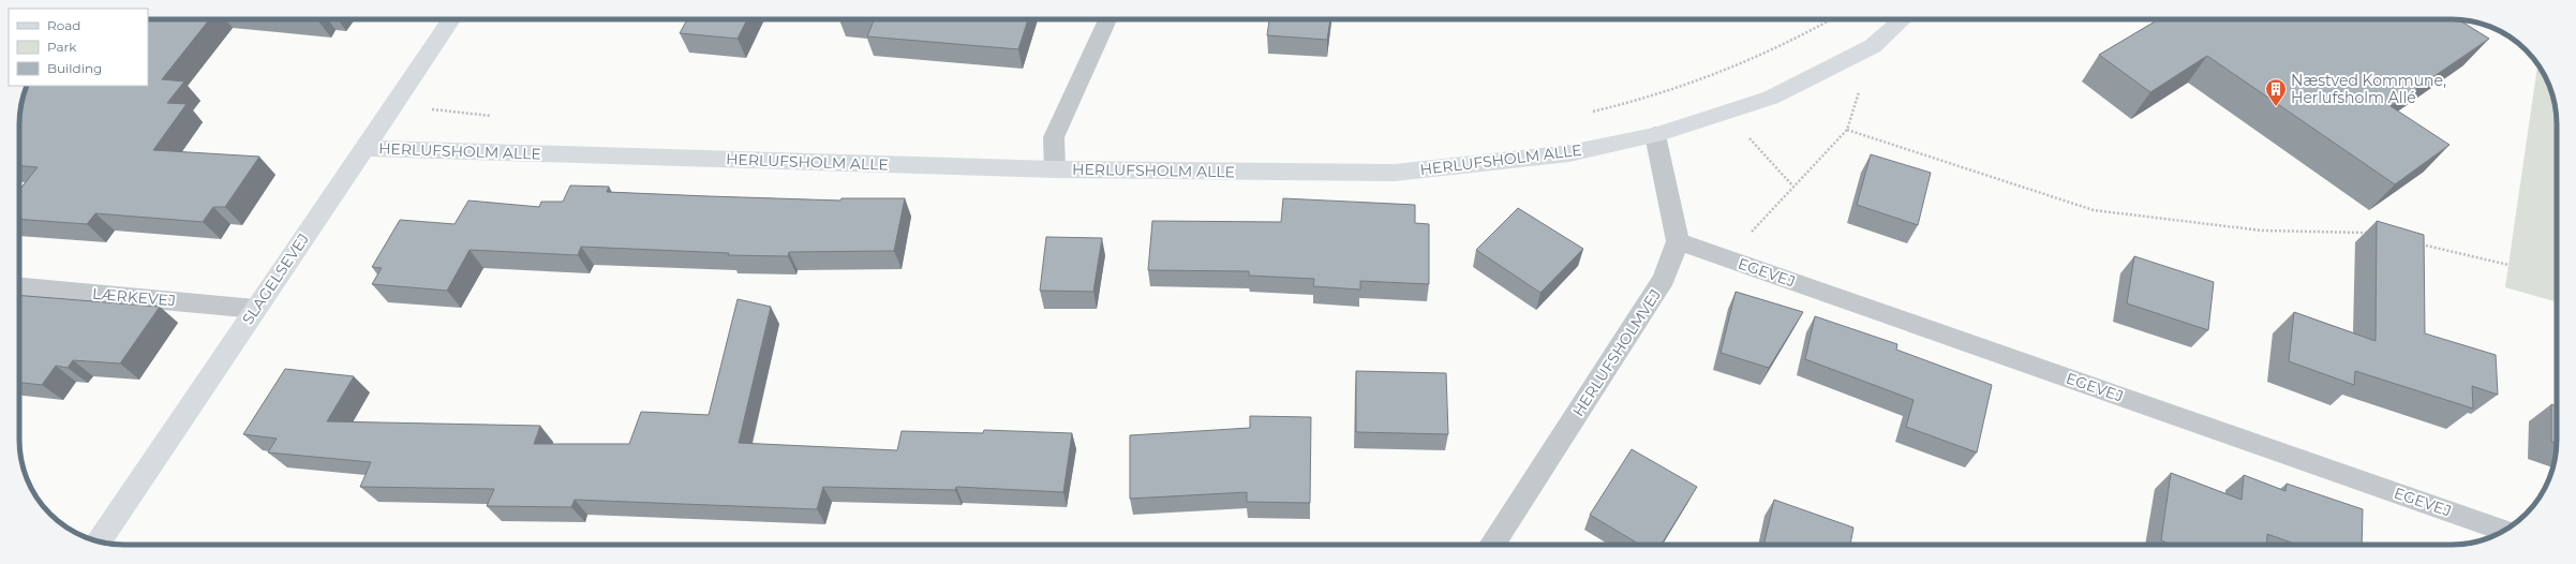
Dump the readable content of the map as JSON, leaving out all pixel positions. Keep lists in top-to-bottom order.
{
  "streets": {
    "street": [
      "HERLUFSHOLM ALLE",
      "EGEVEJ",
      "SLAGELSEVEJ",
      "LÆRKEVEJ",
      "HERLUFSHOLMVEJ"
    ]
  },
  "crossings": [
    ["HERLUFSHOLM ALLE", "SLAGELSEVEJ"],
    ["EGEVEJ", "HERLUFSHOLMVEJ"],
    ["SLAGELSEVEJ", "LÆRKEVEJ"]
  ],
  "places": {
    "building": ["Næstved Kommune, Herlufsholm Allé"]
  },
  "legend": ["Road", "Park", "Building"]
}
